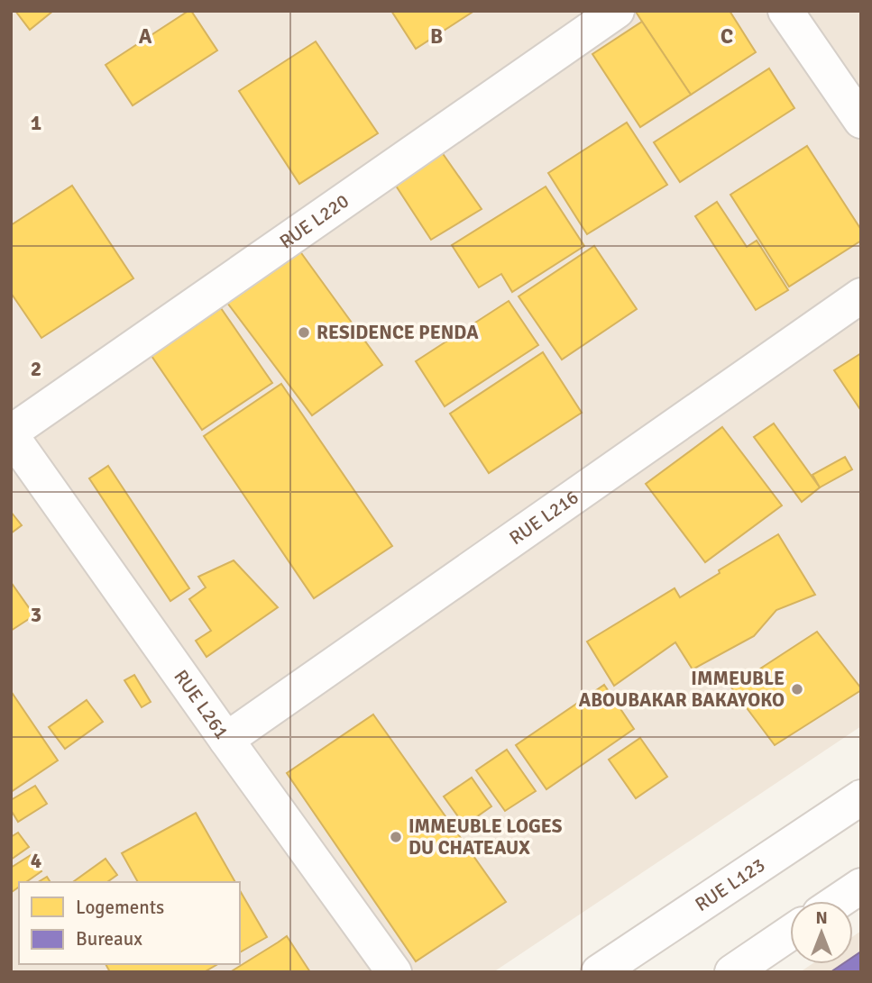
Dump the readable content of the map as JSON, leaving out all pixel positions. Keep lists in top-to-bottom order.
{
  "streets": {
    "street": [
      "RUE L220",
      "RUE L216",
      "RUE L261",
      "RUE L123"
    ]
  },
  "crossings": [
    ["RUE L220", "RUE L261"],
    ["RUE L216", "RUE L261"]
  ],
  "places": ["RESIDENCE PENDA", "IMMEUBLE ABOUBAKAR BAKAYOKO", "IMMEUBLE LOGES DU CHATEAUX"],
  "legend": ["Logements", "Bureaux"],
  "north": "top",
  "grid": {
    "columns": ["A", "B", "C"],
    "rows": [
      "1",
      "2",
      "3",
      "4"
    ]
  }
}
